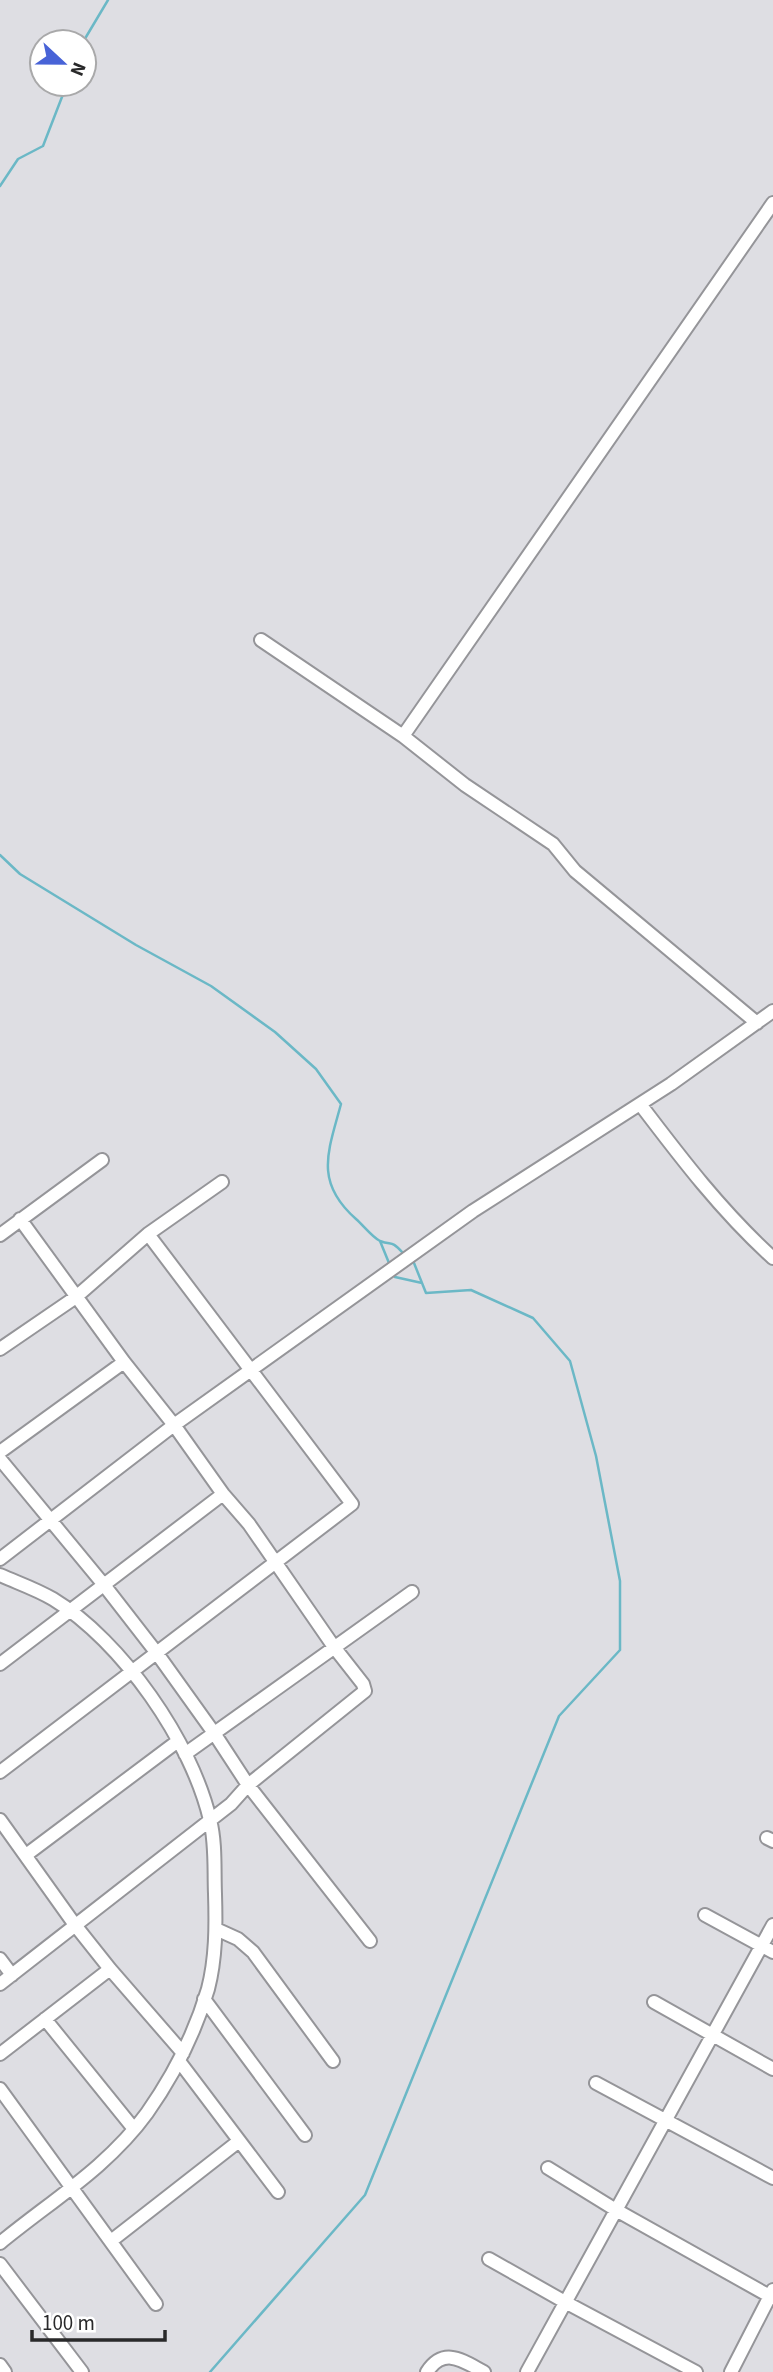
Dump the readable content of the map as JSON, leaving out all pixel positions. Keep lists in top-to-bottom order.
{
  "scale_bar": "100 m",
  "north": "right"
}
